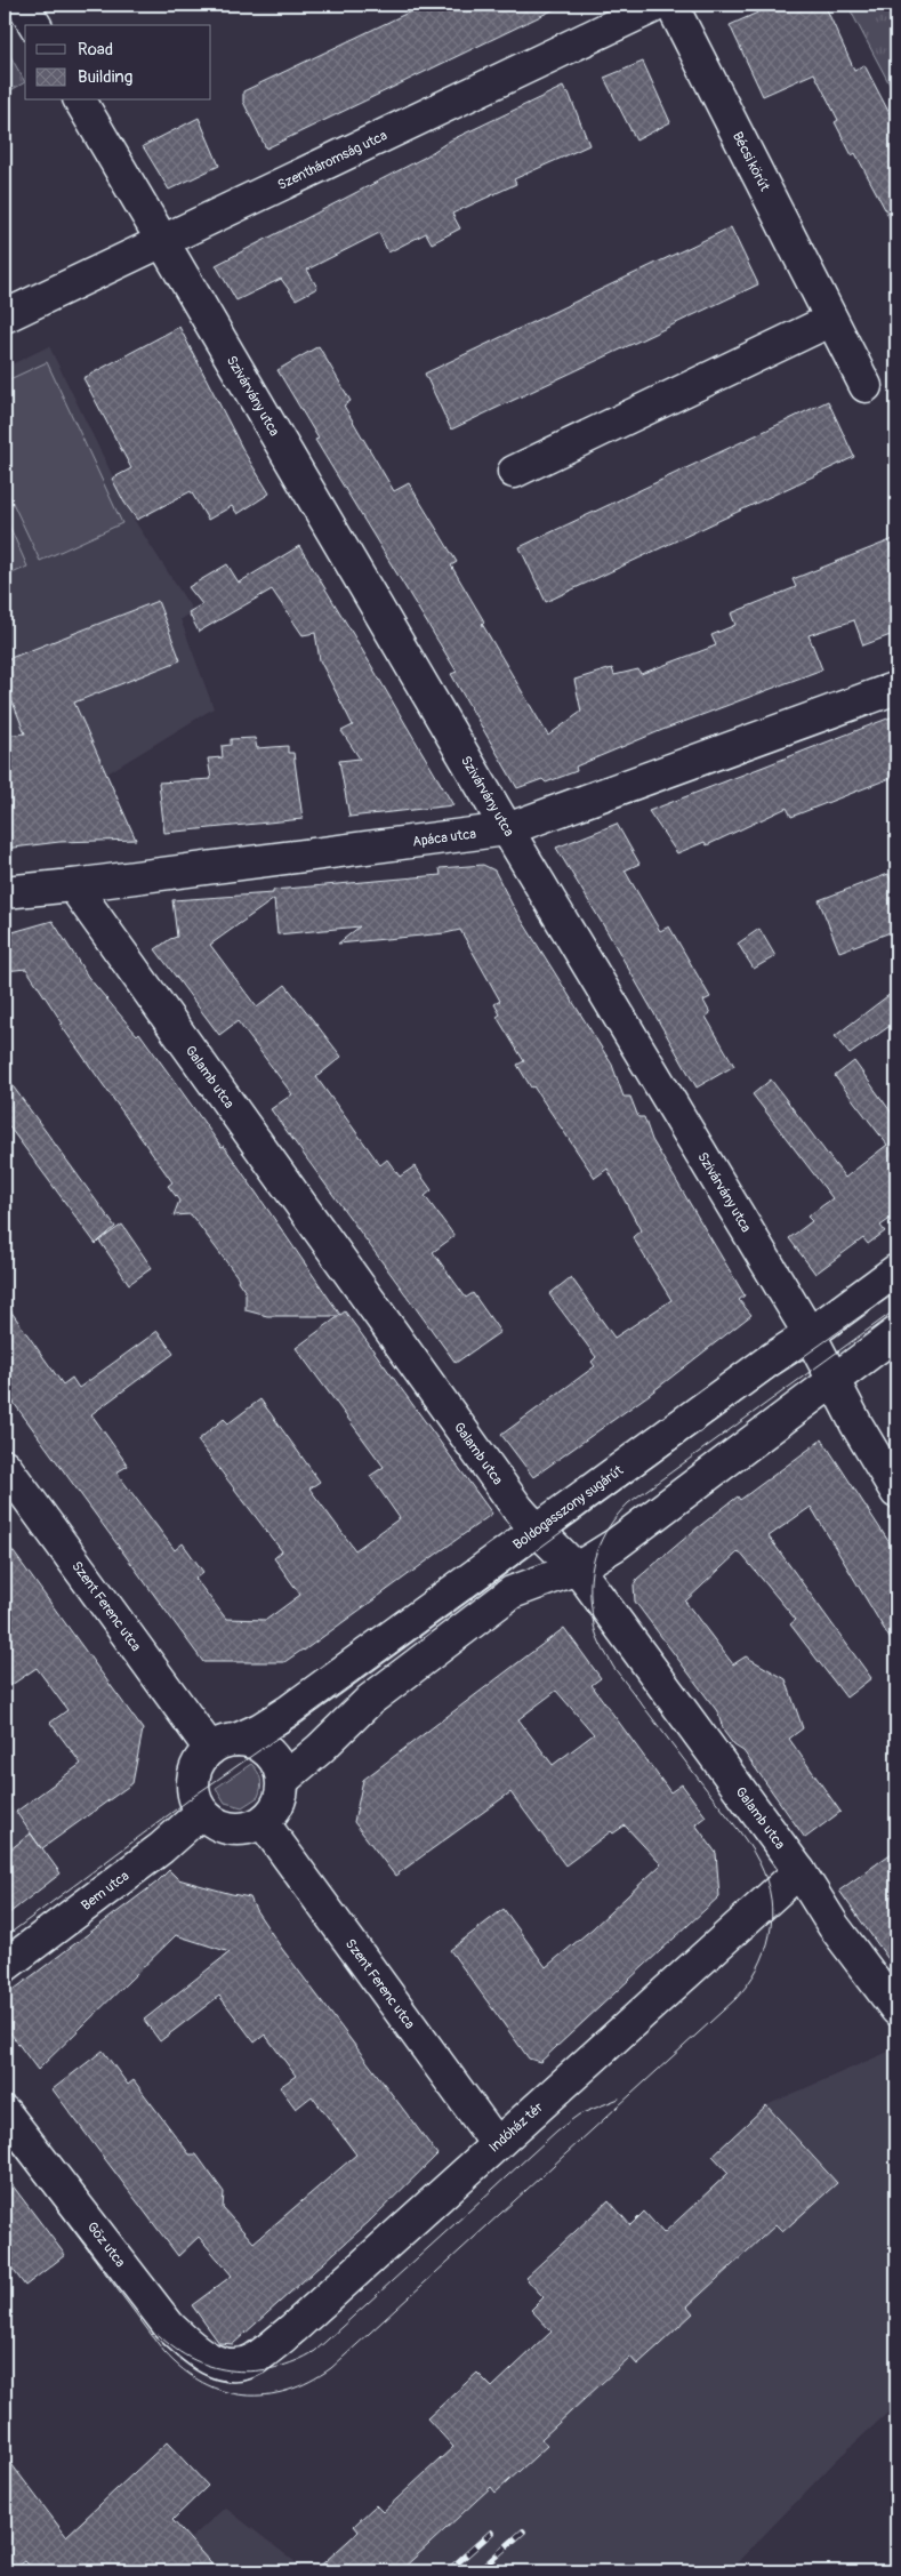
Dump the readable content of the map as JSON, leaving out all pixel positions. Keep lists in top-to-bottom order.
{
  "streets": {
    "street": [
      "Szentháromság utca",
      "Bécsi körút",
      "Szivárvány utca",
      "Apáca utca",
      "Galamb utca",
      "Boldogasszony sugárút",
      "Szent Ferenc utca",
      "Bem utca",
      "Indóház tér",
      "Gőz utca"
    ]
  },
  "crossings": [
    ["Szentháromság utca", "Szivárvány utca"],
    ["Szivárvány utca", "Apáca utca"],
    ["Szivárvány utca", "Boldogasszony sugárút"],
    ["Apáca utca", "Galamb utca"],
    ["Galamb utca", "Boldogasszony sugárút"],
    ["Galamb utca", "Indóház tér"],
    ["Boldogasszony sugárút", "Szent Ferenc utca"],
    ["Boldogasszony sugárút", "Bem utca"],
    ["Szent Ferenc utca", "Bem utca"],
    ["Szent Ferenc utca", "Indóház tér"],
    ["Indóház tér", "Gőz utca"]
  ],
  "legend": ["Road", "Building"]
}
